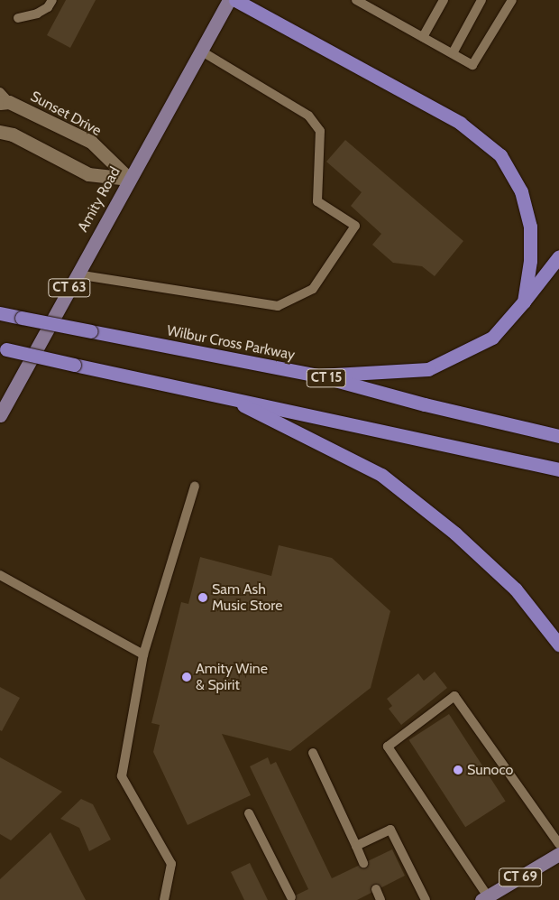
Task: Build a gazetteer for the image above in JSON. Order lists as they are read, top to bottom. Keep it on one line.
{"streets":{"highway":["Wilbur Cross Parkway","CT 15"],"main road":["Amity Road","CT 63","CT 69"],"street":["Sunset Drive"]},"crossings":[["Sunset Drive","Amity Road"]],"places":["Sam Ash Music Store","Amity Wine & Spirit","Sunoco"]}
